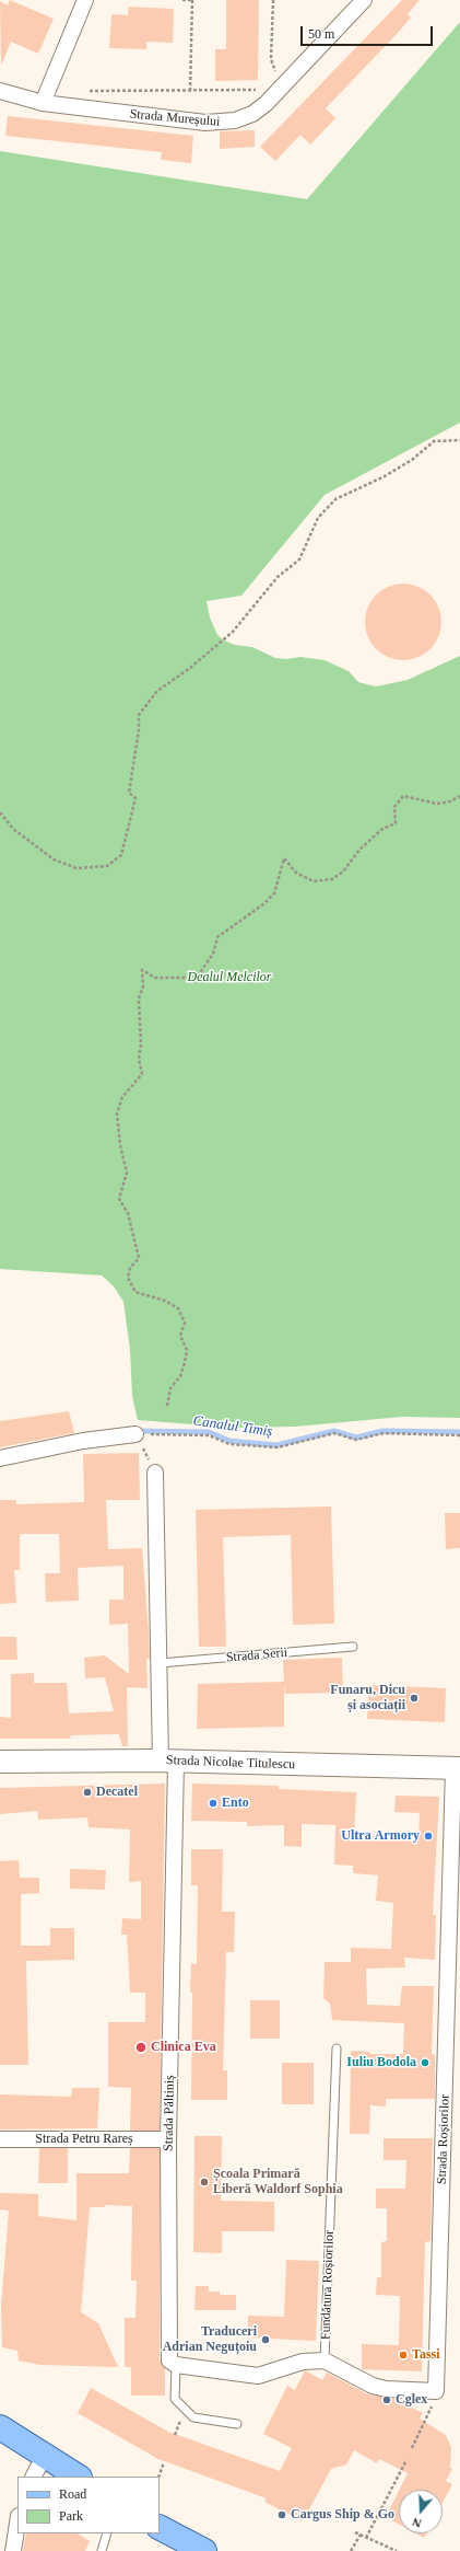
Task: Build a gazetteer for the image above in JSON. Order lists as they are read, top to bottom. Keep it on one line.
{"streets":{"street":["Strada Mureșului","Strada Nicolae Titulescu","Strada Păltiniș","Strada Petru Rareș","Strada Roșiorilor"],"lane":["Strada Serii","Fundătura Roșiorilor"]},"crossings":[["Strada Nicolae Titulescu","Strada Păltiniș"],["Strada Nicolae Titulescu","Strada Roșiorilor"],["Strada Păltiniș","Strada Petru Rareș"]],"water":["Canalul Timiș"],"parks":["Dealul Melcilor"],"places":["Funaru, Dicu și asociații","Decatel","Ento","Ultra Armory","Clinica Eva","Iuliu Bodola","Școala Primară Liberă Waldorf Sophia","Traduceri Adrian Neguțoiu","Tassi","Cglex","Cargus Ship & Go"],"legend":["Road","Park"],"scale_bar":"50 m","north":"bottom"}
